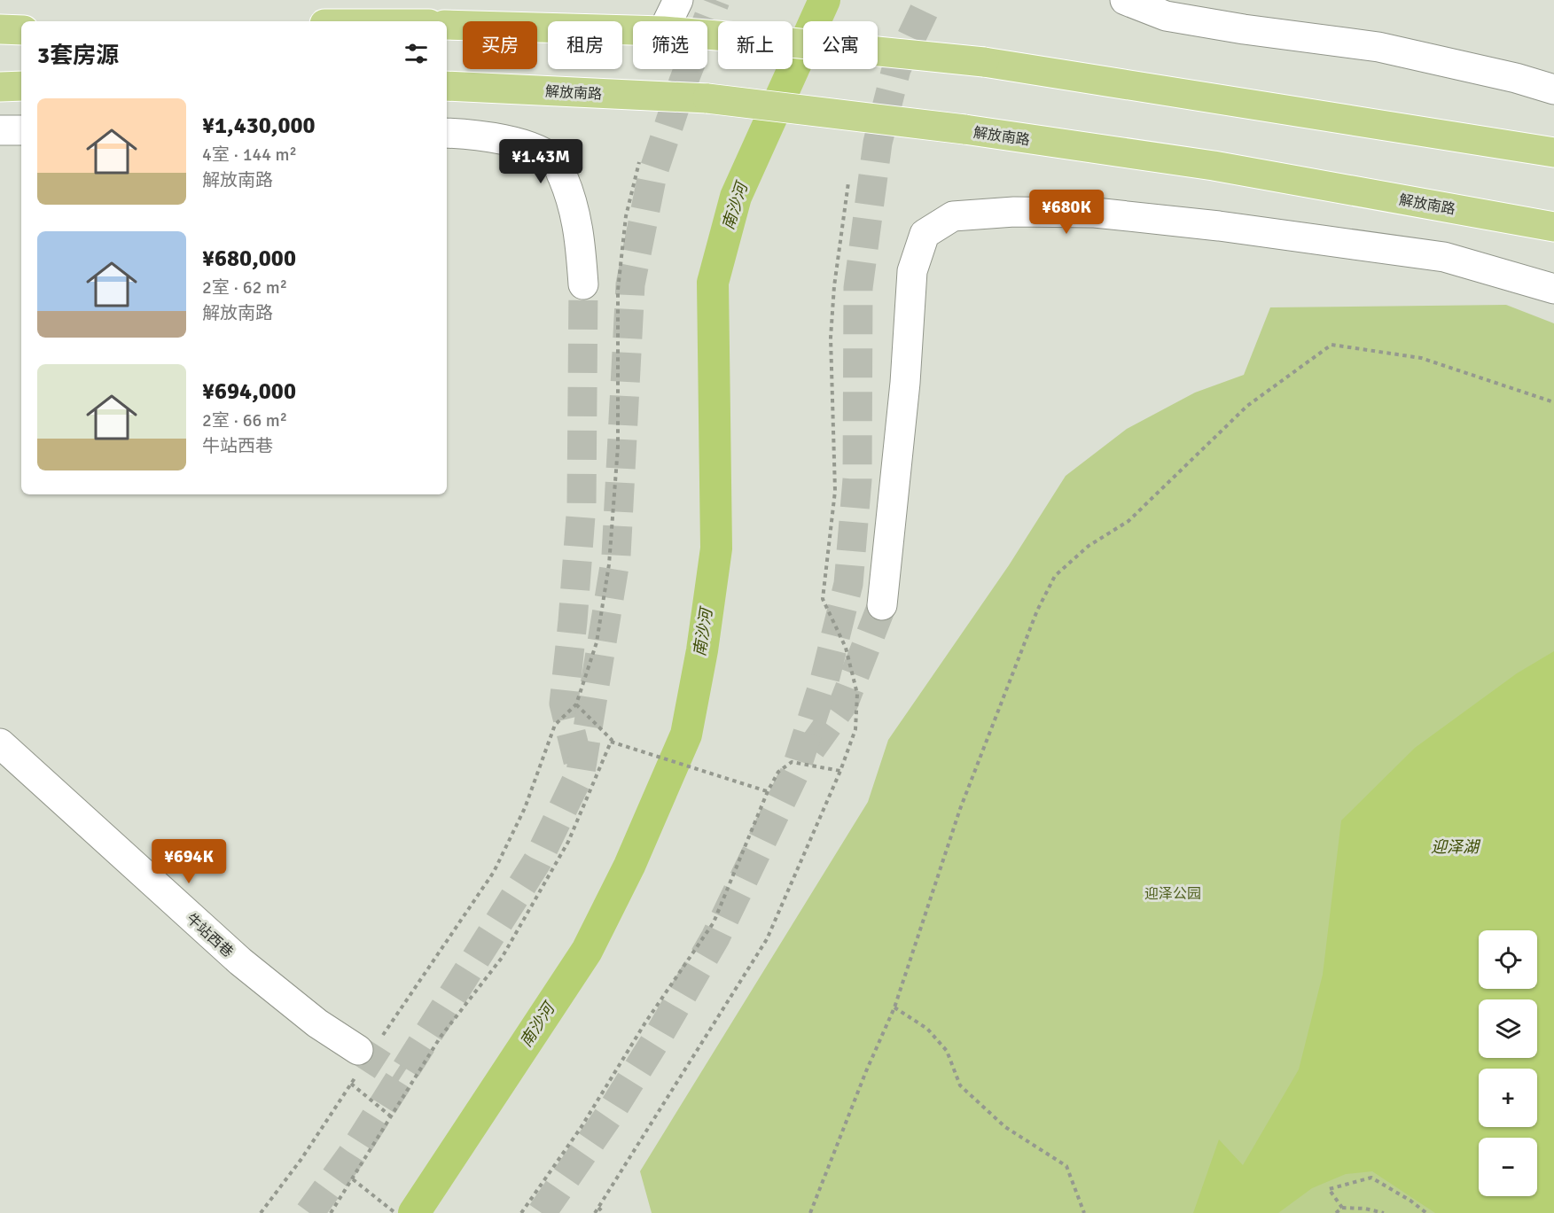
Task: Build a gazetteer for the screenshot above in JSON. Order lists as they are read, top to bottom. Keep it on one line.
{"streets":{"main road":["解放南路"],"street":["牛站西巷"]},"water":["南沙河","迎泽湖"],"parks":["迎泽公园"],"page":{"chip":["买房","租房","筛选","新上","公寓"],"heading":"3套房源","list":[{"name":"¥1,430,000","note":"4室 · 144 m² · 解放南路"},{"name":"¥680,000","note":"2室 · 62 m² · 解放南路"},{"name":"¥694,000","note":"2室 · 66 m² · 牛站西巷"}],"price":["¥1.43M","¥680K","¥694K"],"map_buttons":["+","−"]}}
